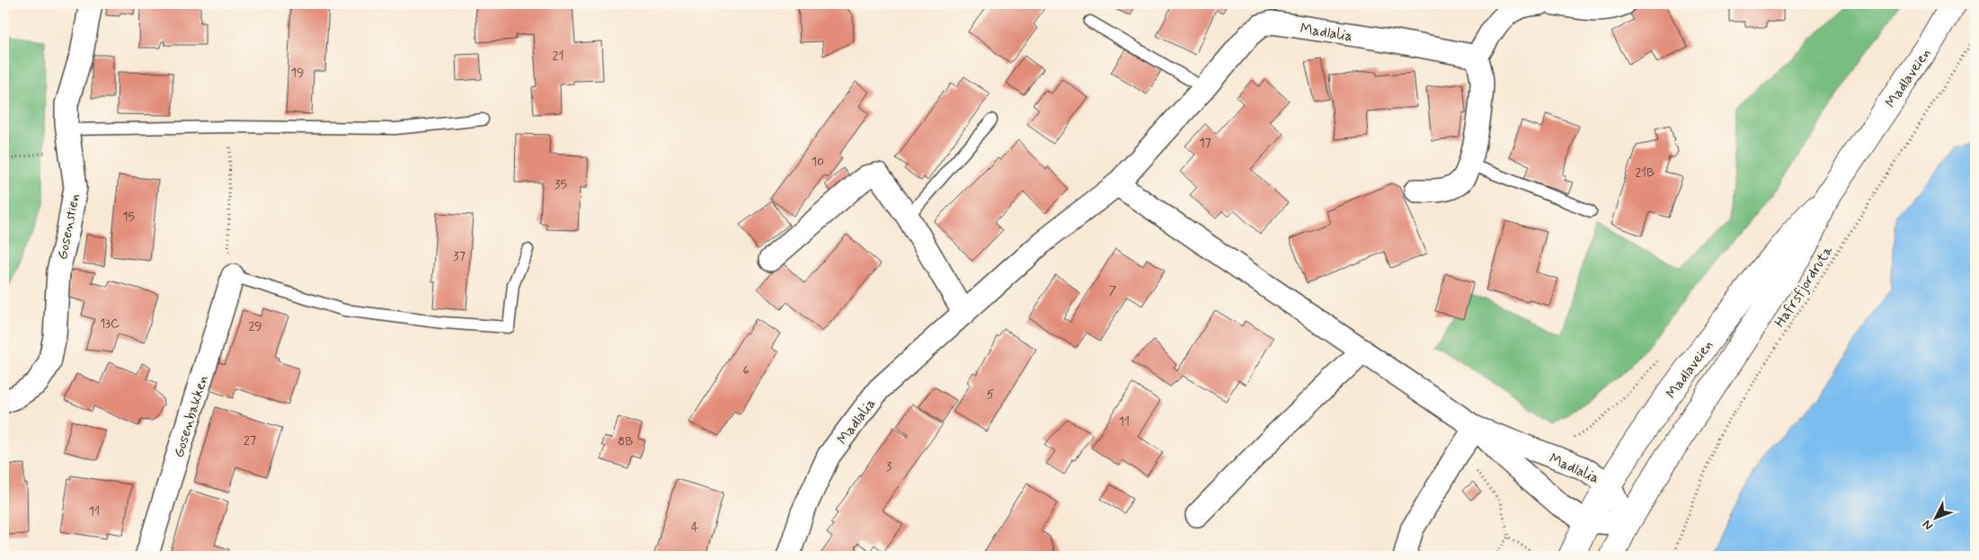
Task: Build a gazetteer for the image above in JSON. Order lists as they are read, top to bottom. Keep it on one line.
{"streets":{"main road":["Madlaveien"],"street":["Madlalia","Gosenstien","Gosenbakken"],"path":["Hafrsfjordruta"]},"crossings":[["Madlalia","Madlaveien"]],"house_numbers":["21","19","17","10","21B","35","15","37","7","13C","29","6","5","11","27","8B","3","11","4"],"north":"bottom left"}
